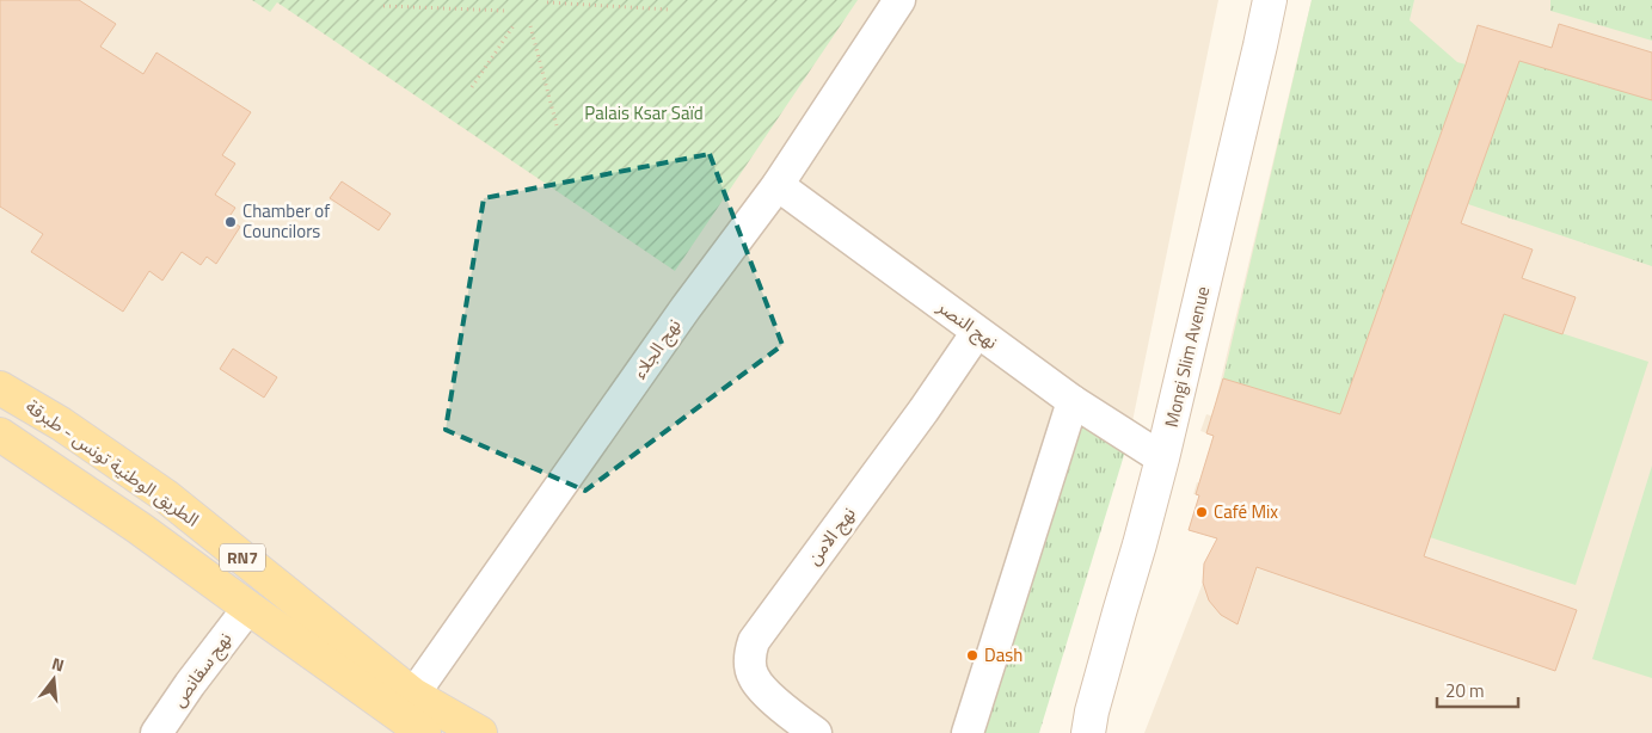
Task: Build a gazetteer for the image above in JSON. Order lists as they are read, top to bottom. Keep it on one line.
{"streets":{"main road":["Mongi Slim Avenue","الطريق الوطنية تونس - طبرقة","RN7"],"street":["نهج النصر","نهج الجلاء","نهج الامن","نهج سقانص"]},"crossings":[["نهج النصر","نهج الجلاء"],["نهج النصر","Mongi Slim Avenue"],["نهج النصر","نهج الامن"],["نهج الجلاء","الطريق الوطنية تونس - طبرقة"],["RN7","نهج سقانص"]],"parks":["Palais Ksar Saïd"],"places":["Chamber of Councilors","Café Mix","Dash"],"scale_bar":"20 m","north":"top"}
